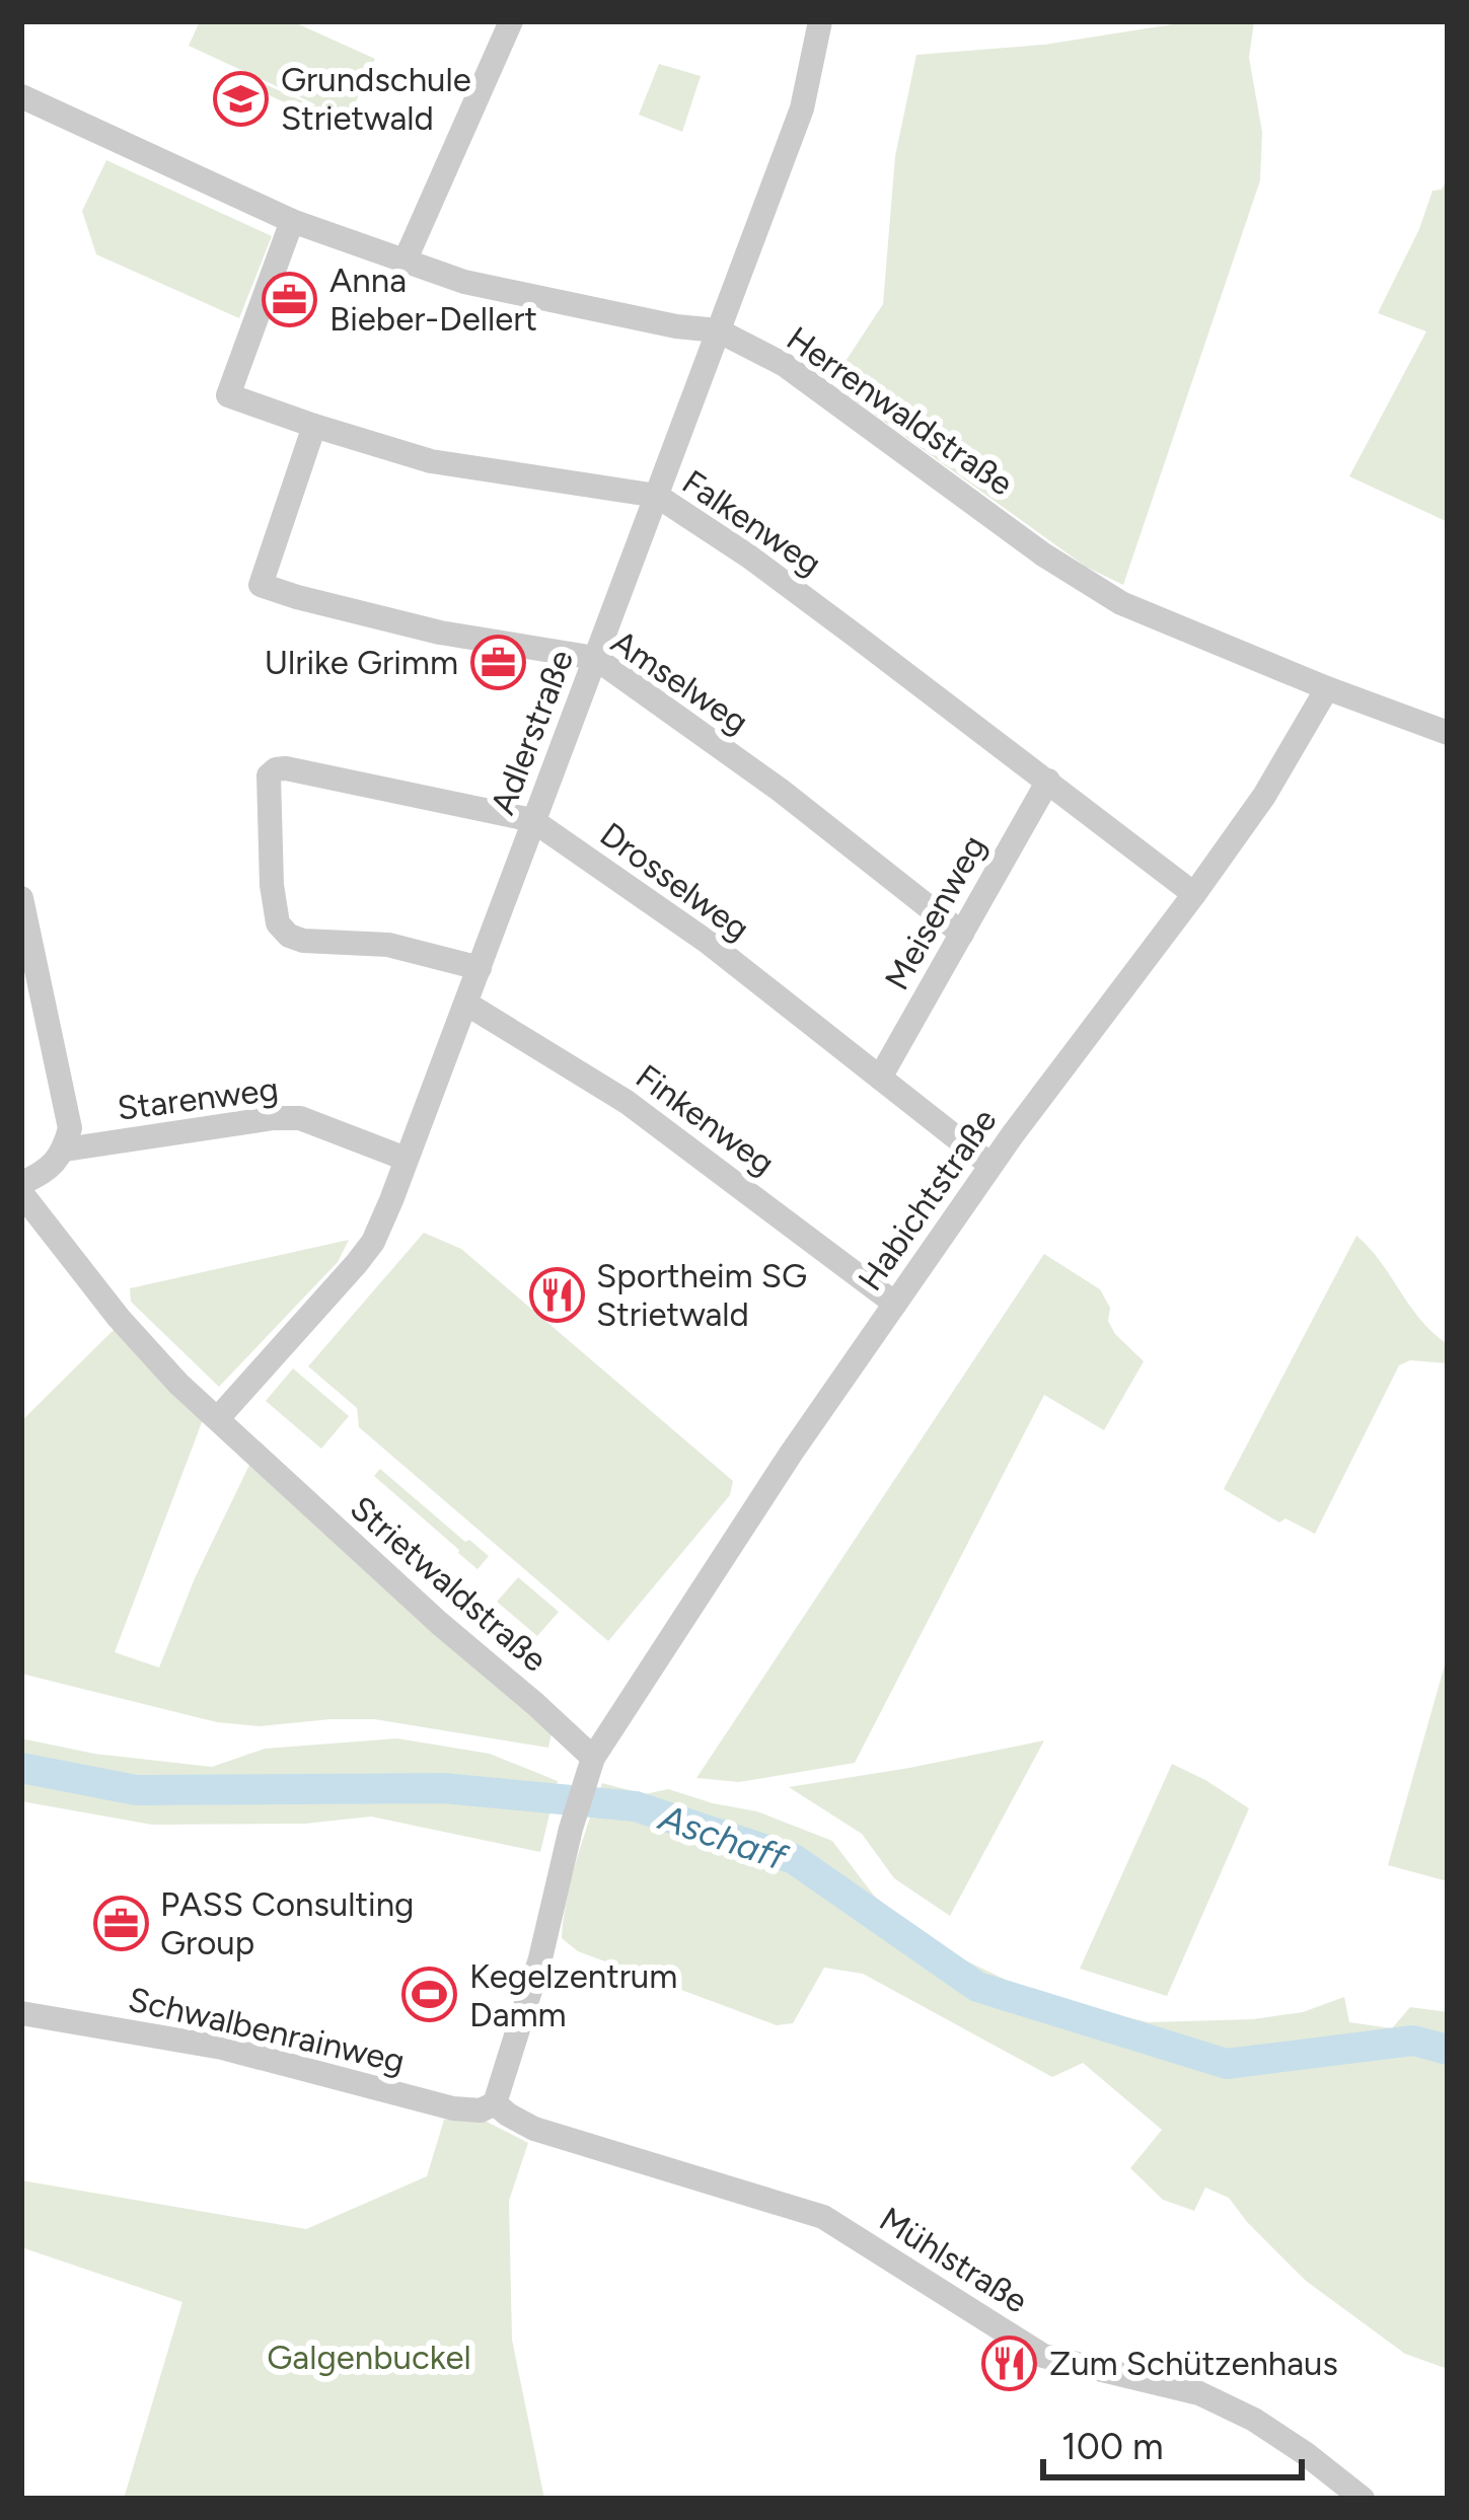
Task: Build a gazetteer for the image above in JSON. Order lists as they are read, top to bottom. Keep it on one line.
{"streets":{"street":["Herrenwaldstraße","Falkenweg","Amselweg","Adlerstraße","Drosselweg","Meisenweg","Starenweg","Finkenweg","Habichtstraße","Strietwaldstraße","Schwalbenrainweg","Mühlstraße"]},"crossings":[["Herrenwaldstraße","Falkenweg"],["Herrenwaldstraße","Adlerstraße"],["Herrenwaldstraße","Habichtstraße"],["Falkenweg","Amselweg"],["Falkenweg","Adlerstraße"],["Falkenweg","Meisenweg"],["Falkenweg","Habichtstraße"],["Amselweg","Adlerstraße"],["Amselweg","Meisenweg"],["Adlerstraße","Drosselweg"],["Adlerstraße","Starenweg"],["Adlerstraße","Finkenweg"],["Adlerstraße","Strietwaldstraße"],["Drosselweg","Meisenweg"],["Drosselweg","Habichtstraße"],["Finkenweg","Habichtstraße"],["Habichtstraße","Strietwaldstraße"],["Schwalbenrainweg","Mühlstraße"]],"water":["Aschaff"],"parks":["Galgenbuckel"],"places":{"school or university":["Grundschule Strietwald"],"office":["Anna Bieber-Dellert","Ulrike Grimm","PASS Consulting Group"],"restaurant":["Sportheim SG Strietwald","Zum Schützenhaus"],"sports":["Kegelzentrum Damm"]},"scale_bar":"100 m"}
